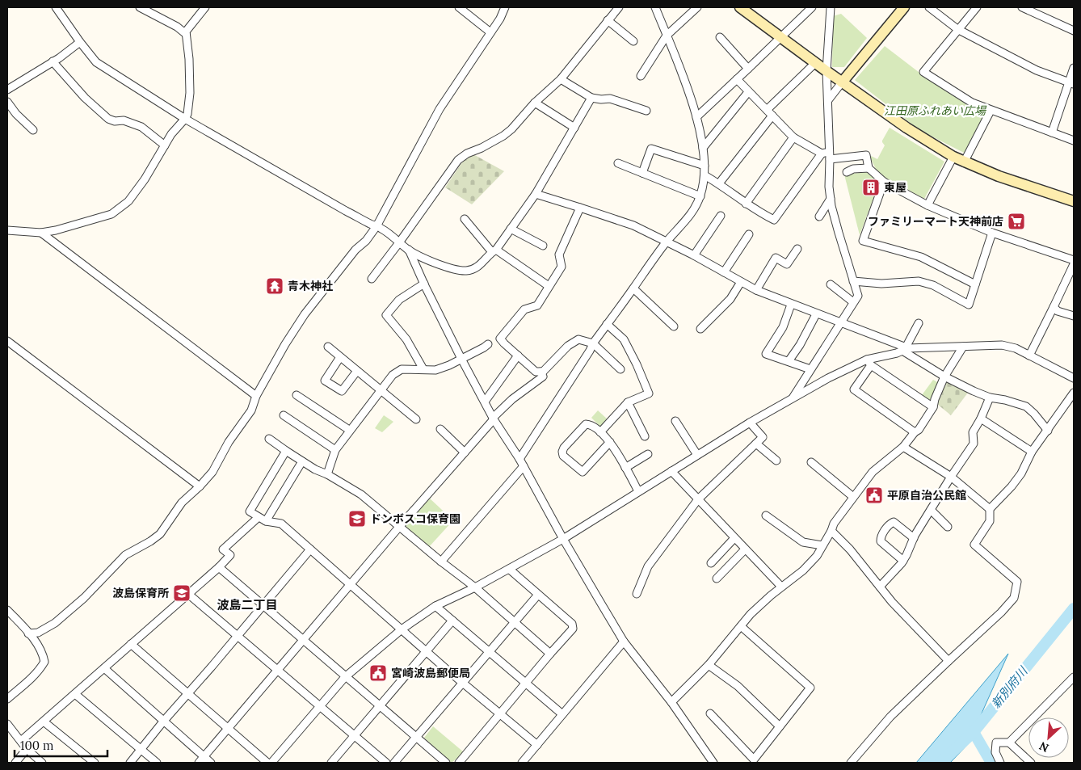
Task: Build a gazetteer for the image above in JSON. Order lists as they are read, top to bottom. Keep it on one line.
{"districts":["波島二丁目"],"water":["新別府川"],"parks":["江田原ふれあい広場"],"places":{"building":["東屋"],"supermarket":["ファミリーマート天神前店"],"temple":["青木神社"],"public building":["平原自治公民館","宮崎波島郵便局"],"school or university":["ドンボスコ保育園","波島保育所"]},"scale_bar":"100 m","north":"bottom left"}
